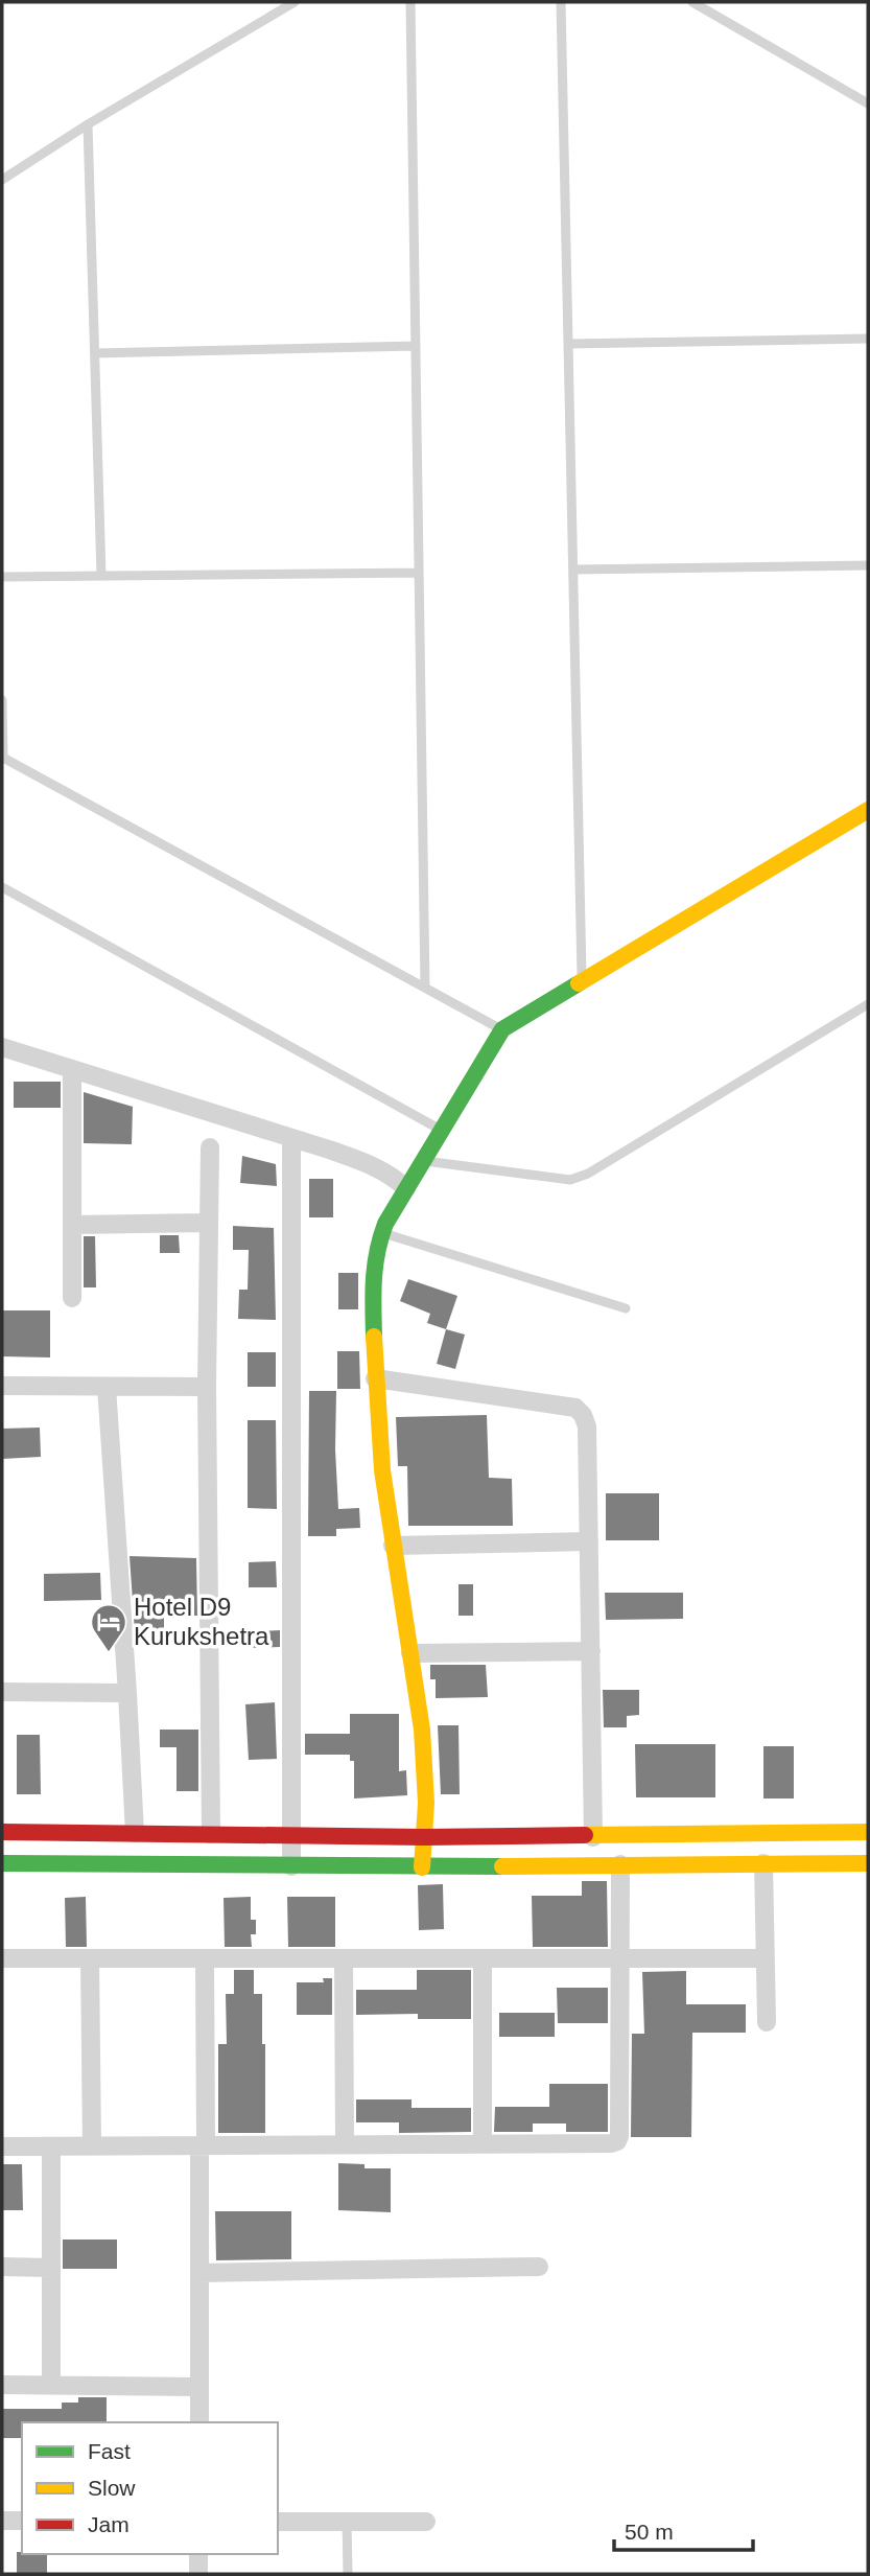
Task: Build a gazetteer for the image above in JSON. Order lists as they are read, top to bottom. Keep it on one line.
{"places":{"hotel":["Hotel D9 Kurukshetra"]},"legend":["Fast","Slow","Jam"],"scale_bar":"50 m"}
